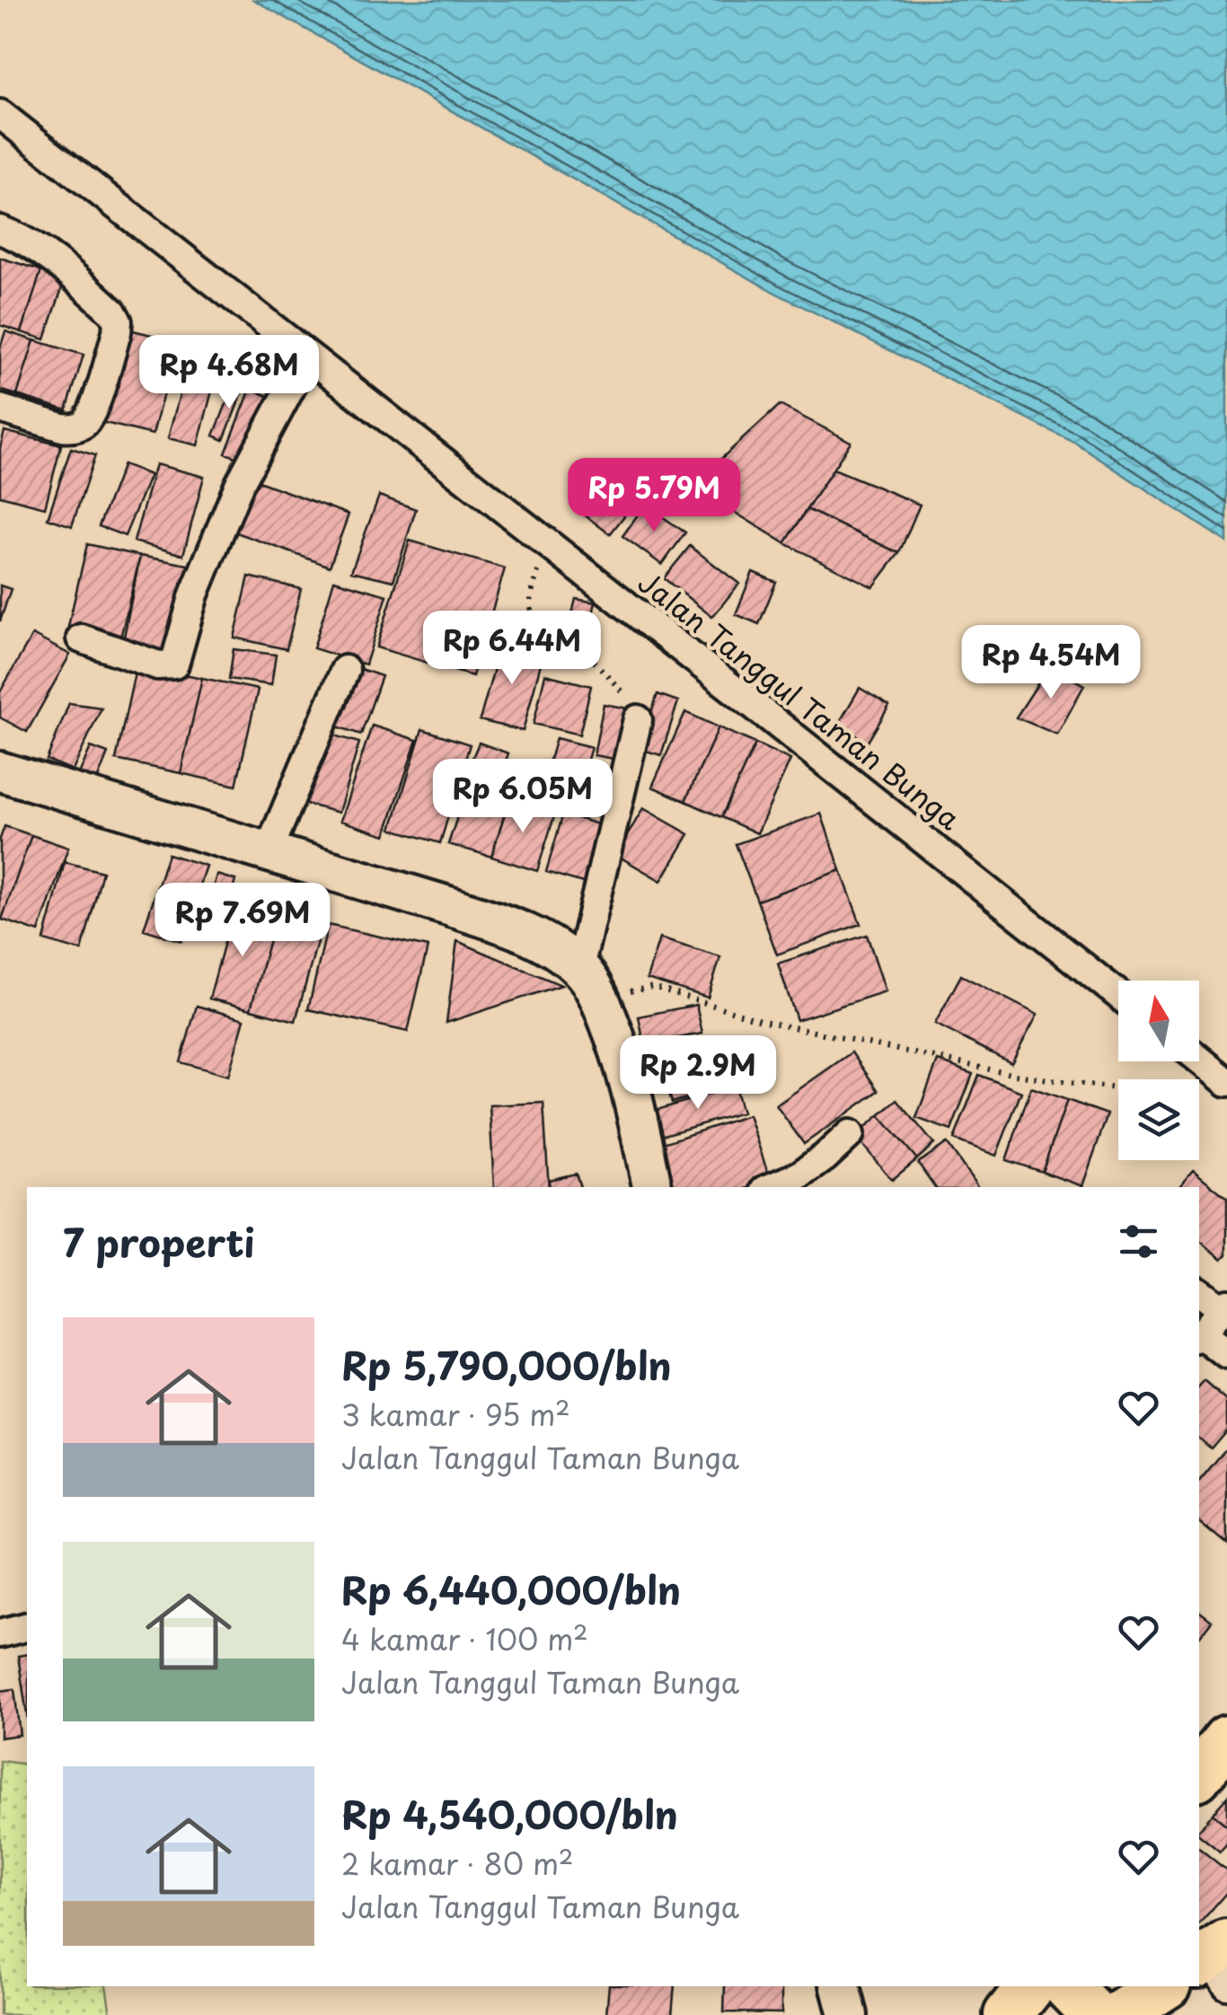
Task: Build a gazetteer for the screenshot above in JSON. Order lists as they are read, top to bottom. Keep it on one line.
{"streets":{"street":["Jalan Tanggul Taman Bunga"]},"north":"top","page":{"price":["Rp 4.68M","Rp 5.79M","Rp 6.44M","Rp 4.54M","Rp 6.05M","Rp 7.69M","Rp 2.9M"],"heading":"7 properti","list":[{"name":"Rp 5,790,000/bln","note":"3 kamar · 95 m² · Jalan Tanggul Taman Bunga"},{"name":"Rp 6,440,000/bln","note":"4 kamar · 100 m² · Jalan Tanggul Taman Bunga"},{"name":"Rp 4,540,000/bln","note":"2 kamar · 80 m² · Jalan Tanggul Taman Bunga"}]}}
